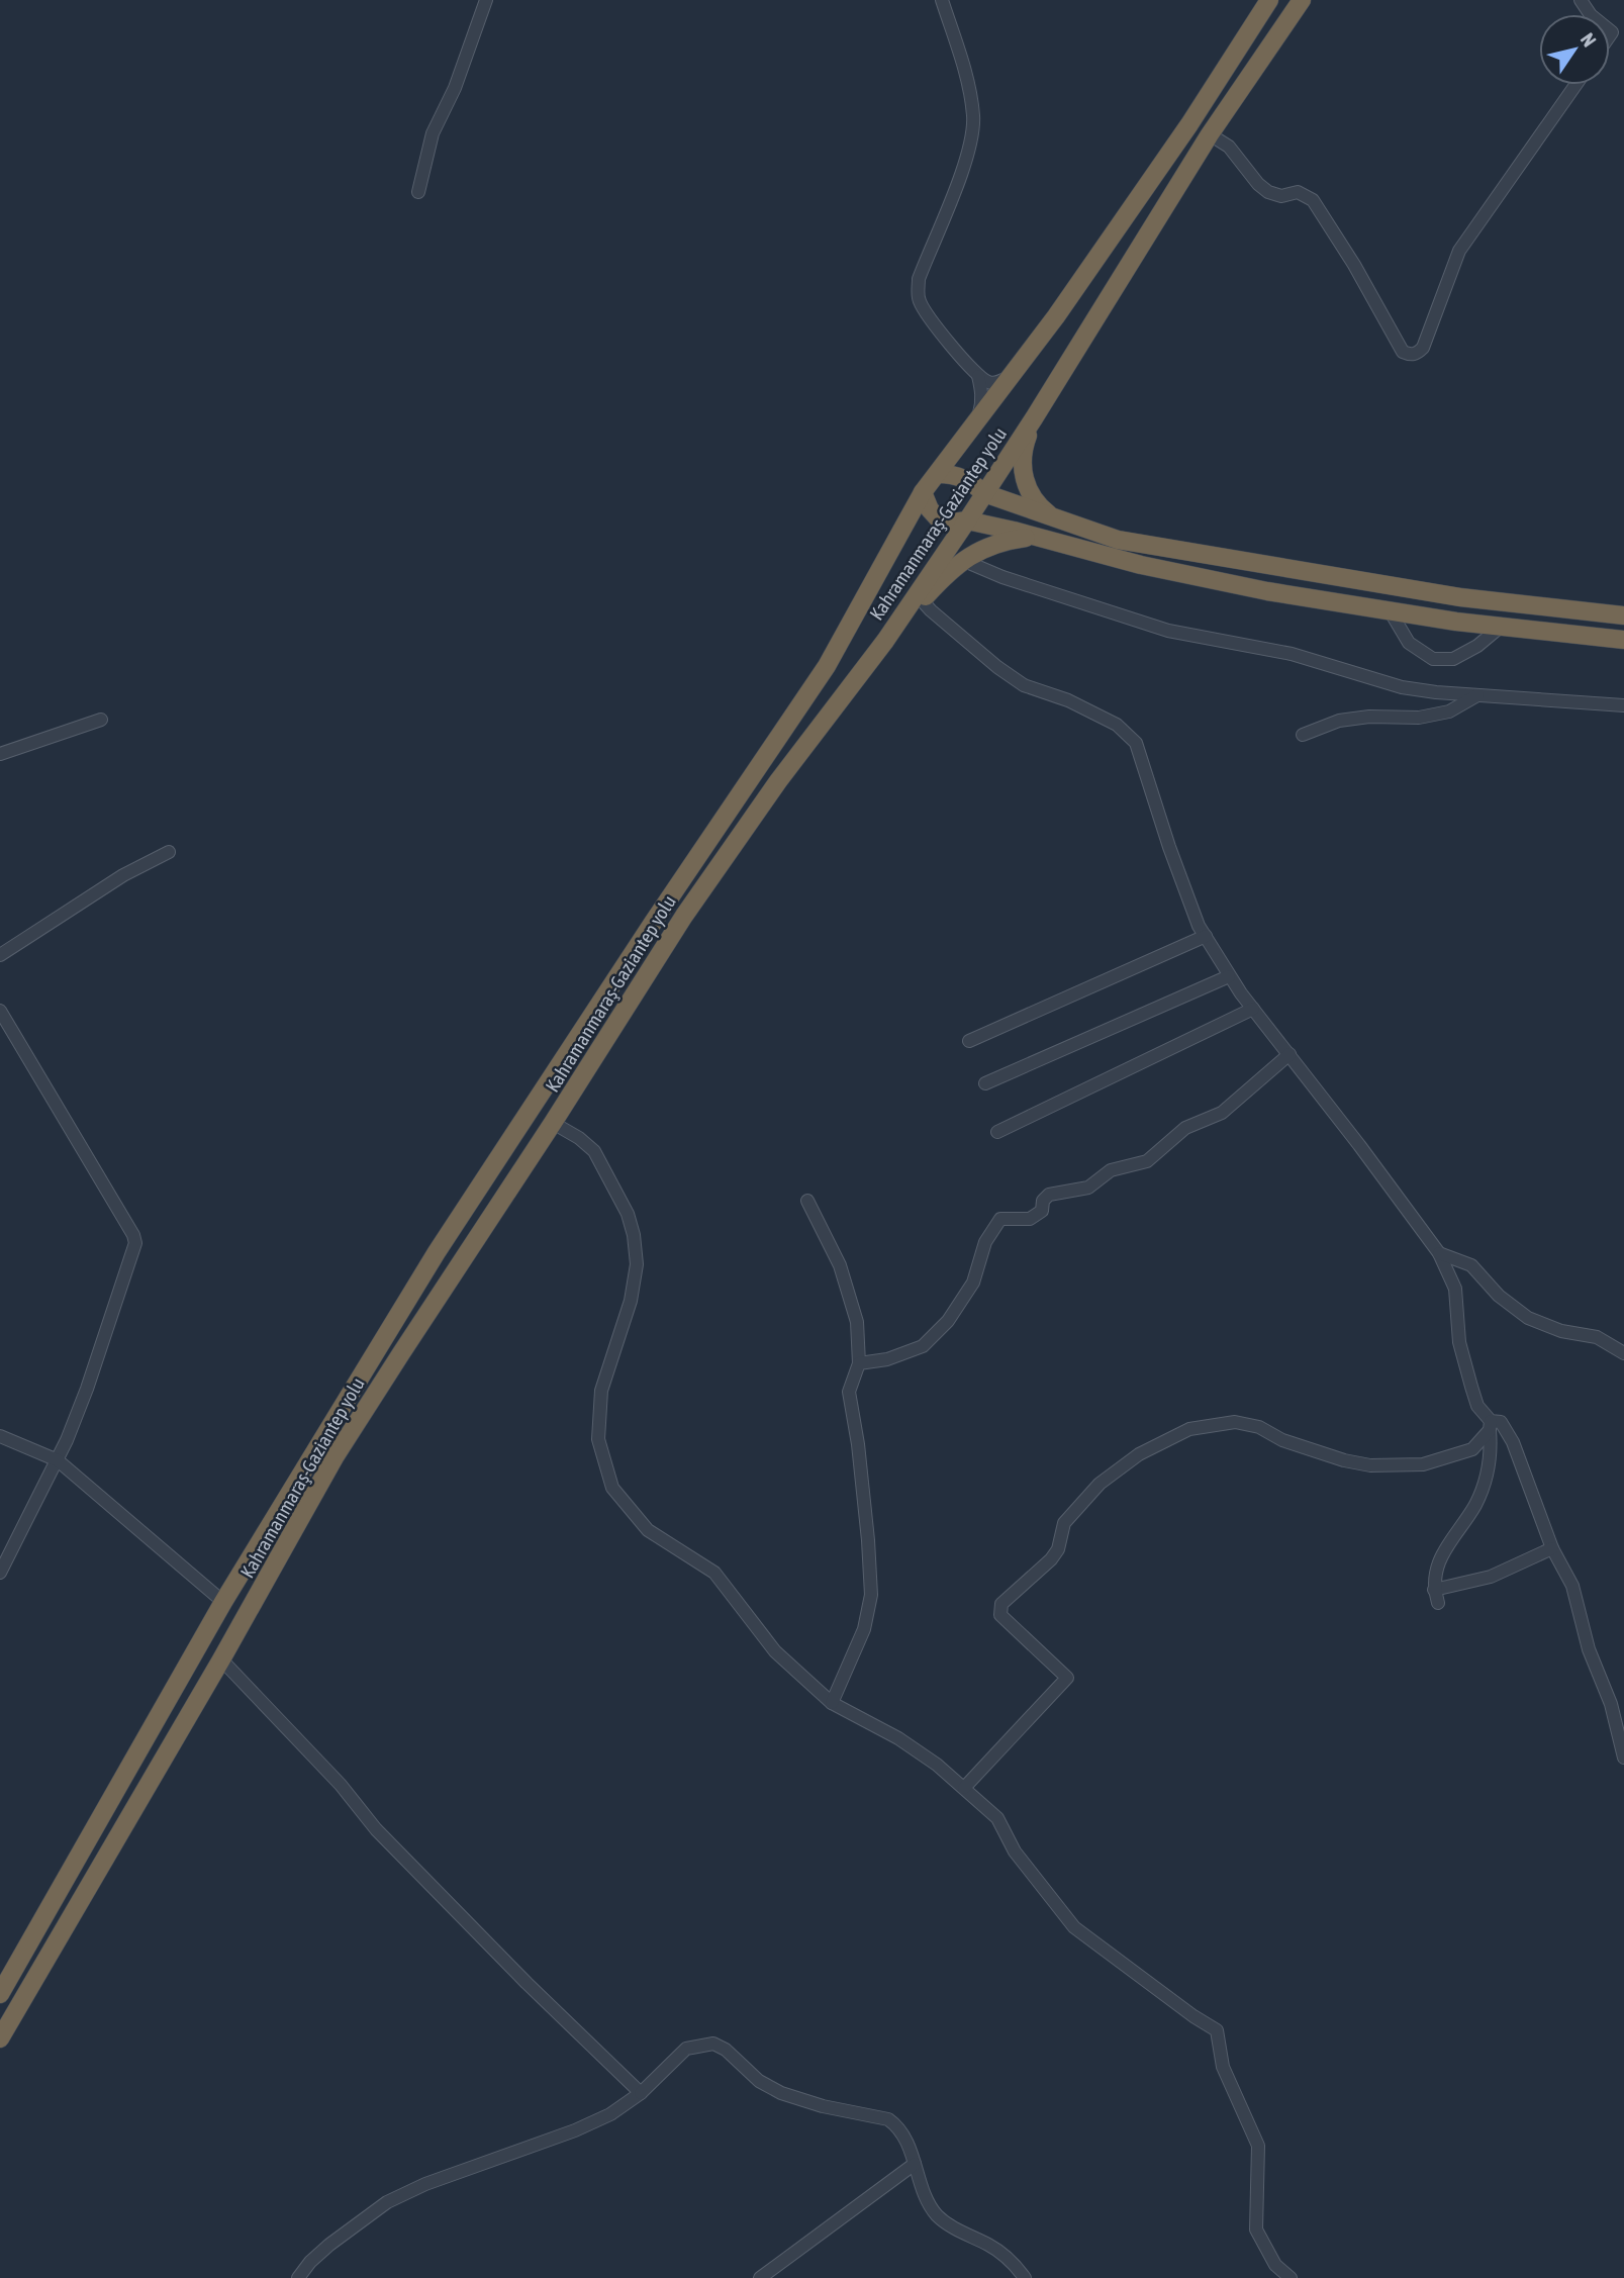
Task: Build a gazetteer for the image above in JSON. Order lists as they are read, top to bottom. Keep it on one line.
{"streets":{"highway":["Kahramanmaraş-Gaziantep yolu"]},"north":"top right"}
